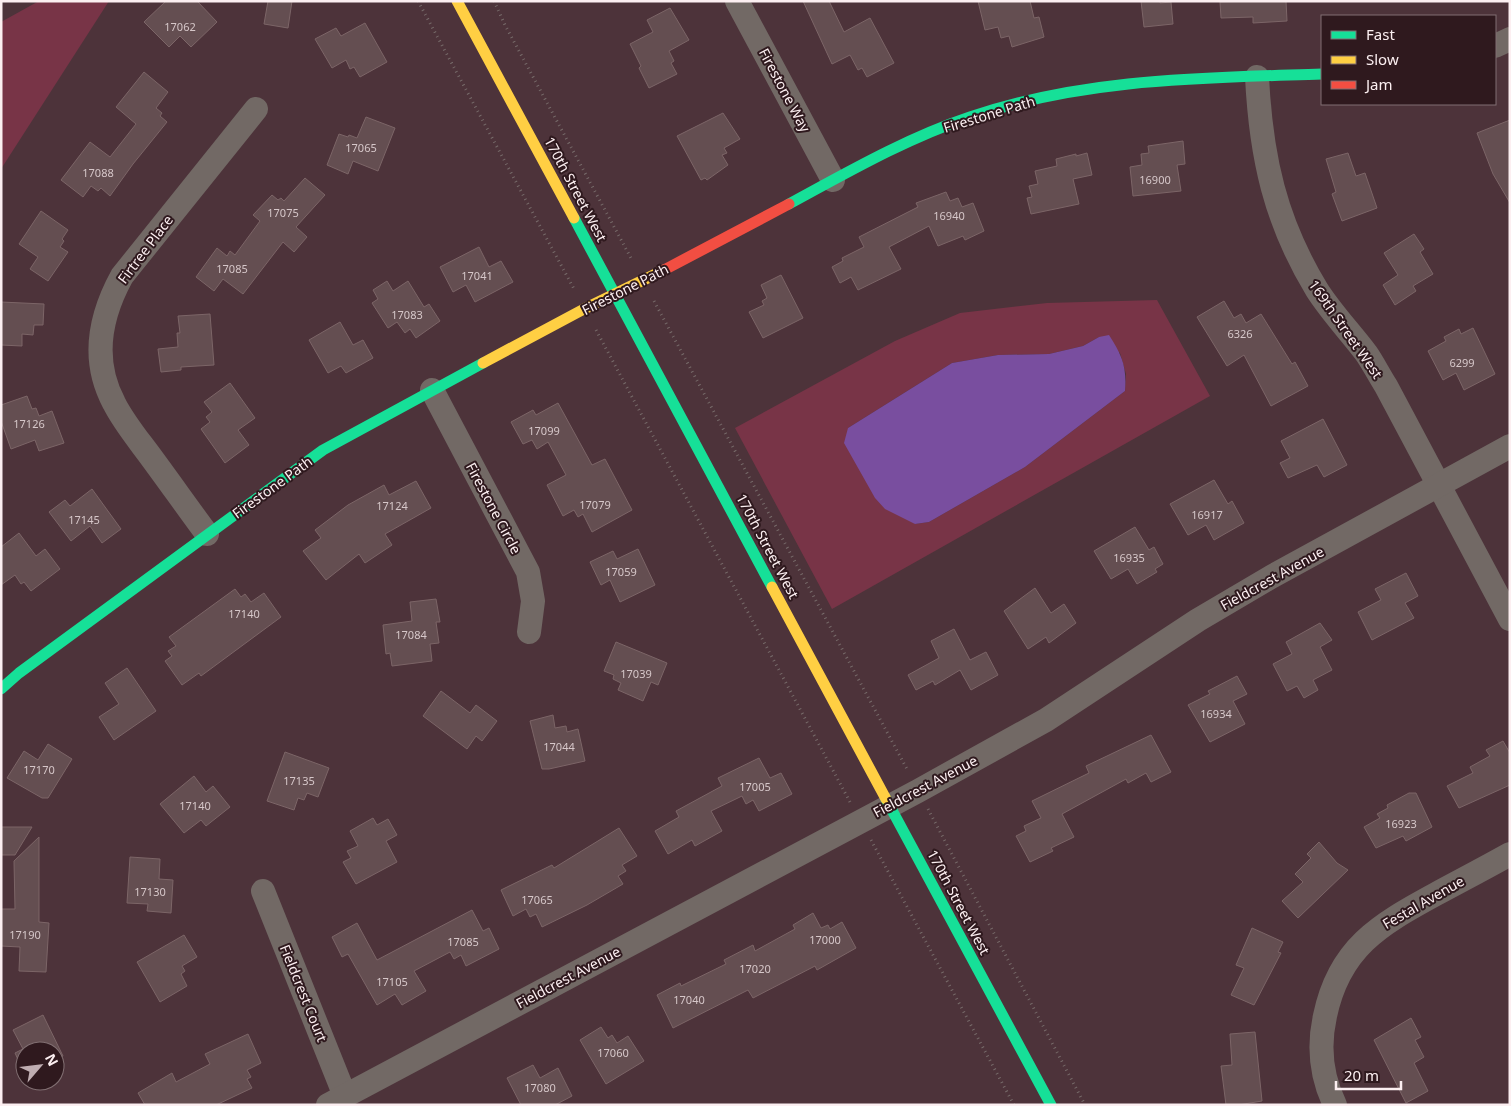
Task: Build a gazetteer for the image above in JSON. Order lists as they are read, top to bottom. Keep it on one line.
{"streets":{"street":["Firestone Way","Firestone Path","170th Street West","Firtree Place","169th Street West","Firestone Circle","Fieldcrest Avenue","Festal Avenue","Fieldcrest Court"]},"crossings":[["Firestone Way","Firestone Path"],["Firestone Path","170th Street West"],["Firestone Path","Firtree Place"],["Firestone Path","169th Street West"],["Firestone Path","Firestone Circle"],["170th Street West","Fieldcrest Avenue"],["169th Street West","Fieldcrest Avenue"],["Fieldcrest Avenue","Fieldcrest Court"]],"house_numbers":["17062","17065","17088","16900","17075","16940","17085","17041","17083","6326","6299","17126","17099","17079","17124","16917","17145","16935","17059","17140","17084","17039","16934","17044","17170","17135","17005","17140","16923","17130","17065","17190","17000","17085","17020","17105","17040","17060","17080"],"legend":["Fast","Slow","Jam"],"scale_bar":"20 m","north":"top right"}
